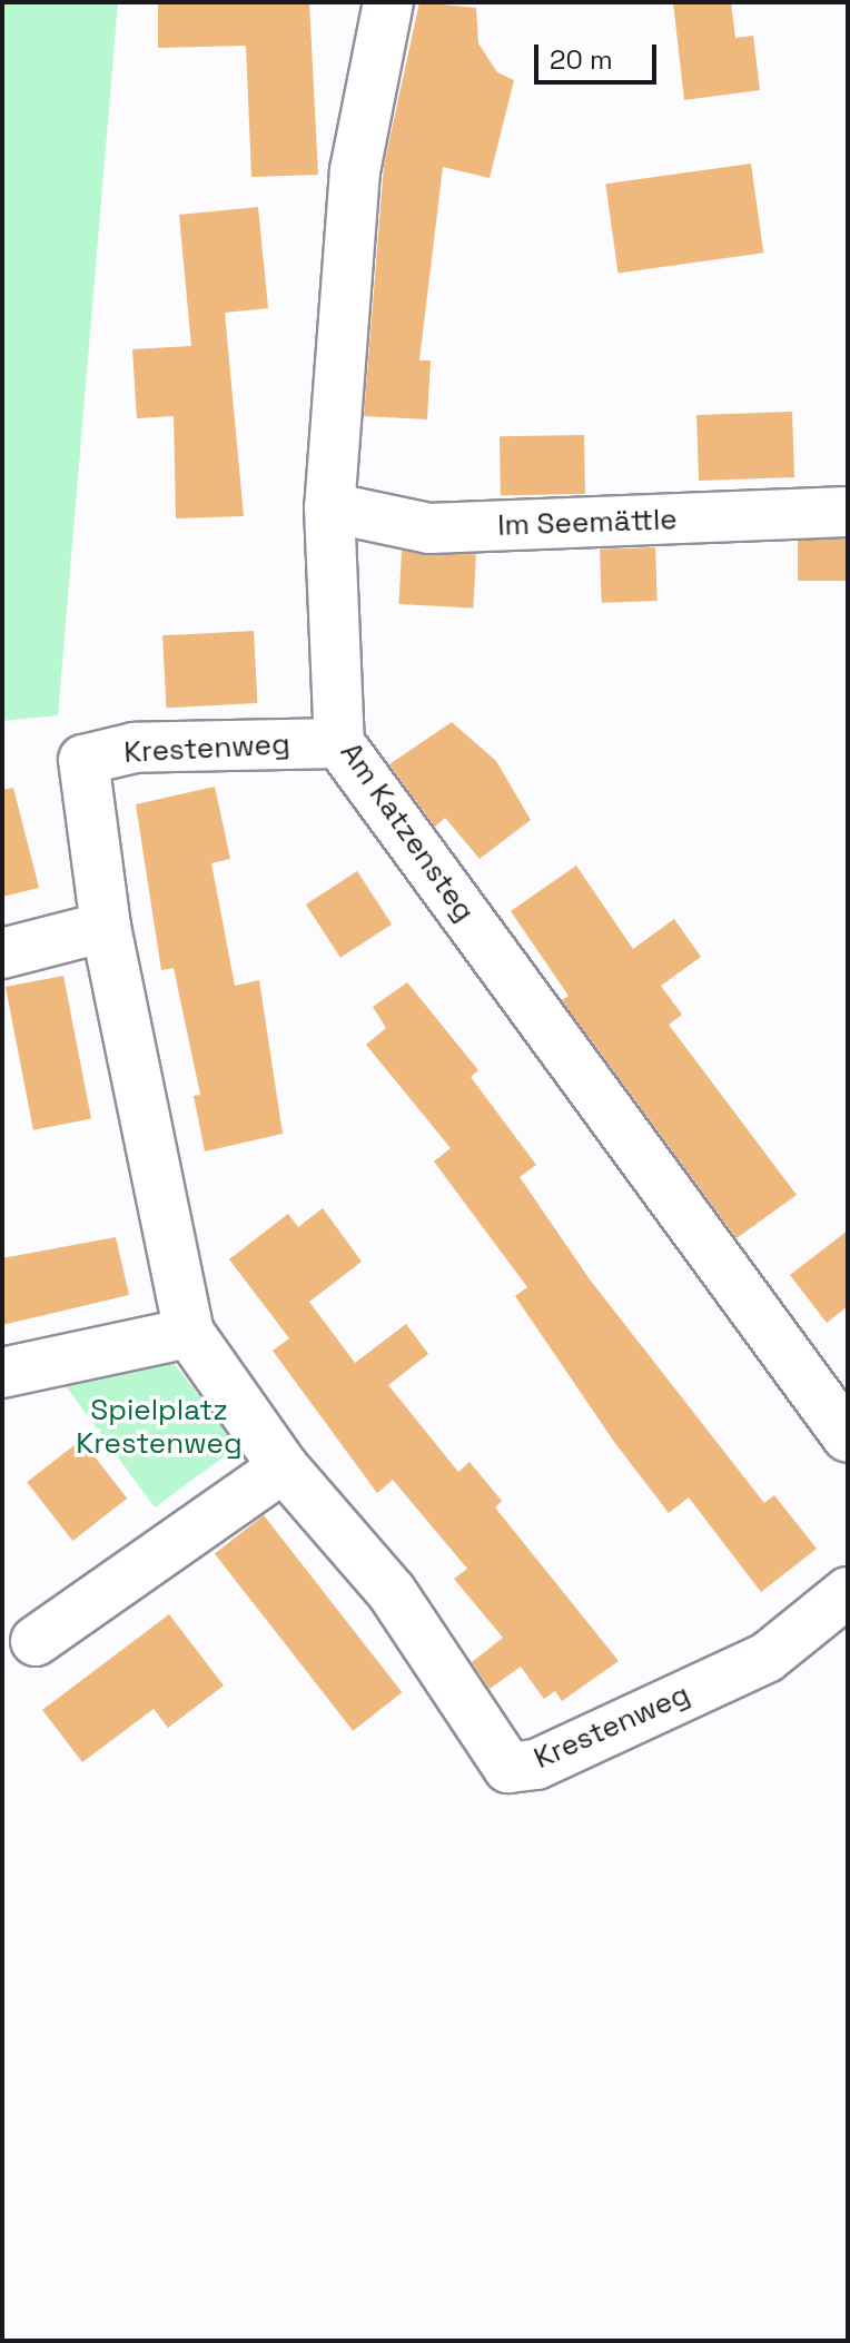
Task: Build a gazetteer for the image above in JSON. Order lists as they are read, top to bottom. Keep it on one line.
{"streets":{"street":["Im Seemättle","Krestenweg","Am Katzensteg"]},"crossings":[["Im Seemättle","Am Katzensteg"],["Krestenweg","Am Katzensteg"]],"parks":["Spielplatz Krestenweg"],"scale_bar":"20 m"}
